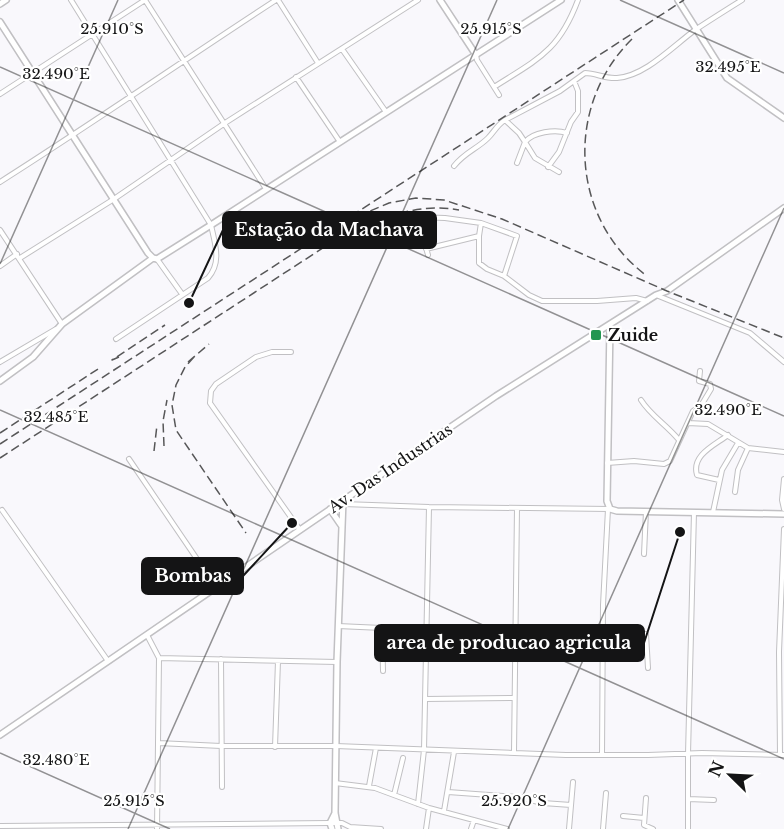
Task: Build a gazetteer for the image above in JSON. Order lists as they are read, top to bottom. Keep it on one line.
{"streets":{"street":["Av. Das Industrias"]},"places":{"other":["Estação da Machava","Bombas","area de producao agricula"],"transit":["Zuide"]},"north":"top left","coordinates":["25.910°S","25.915°S","32.495°E","32.490°E","32.485°E","32.480°E","25.920°S"]}
